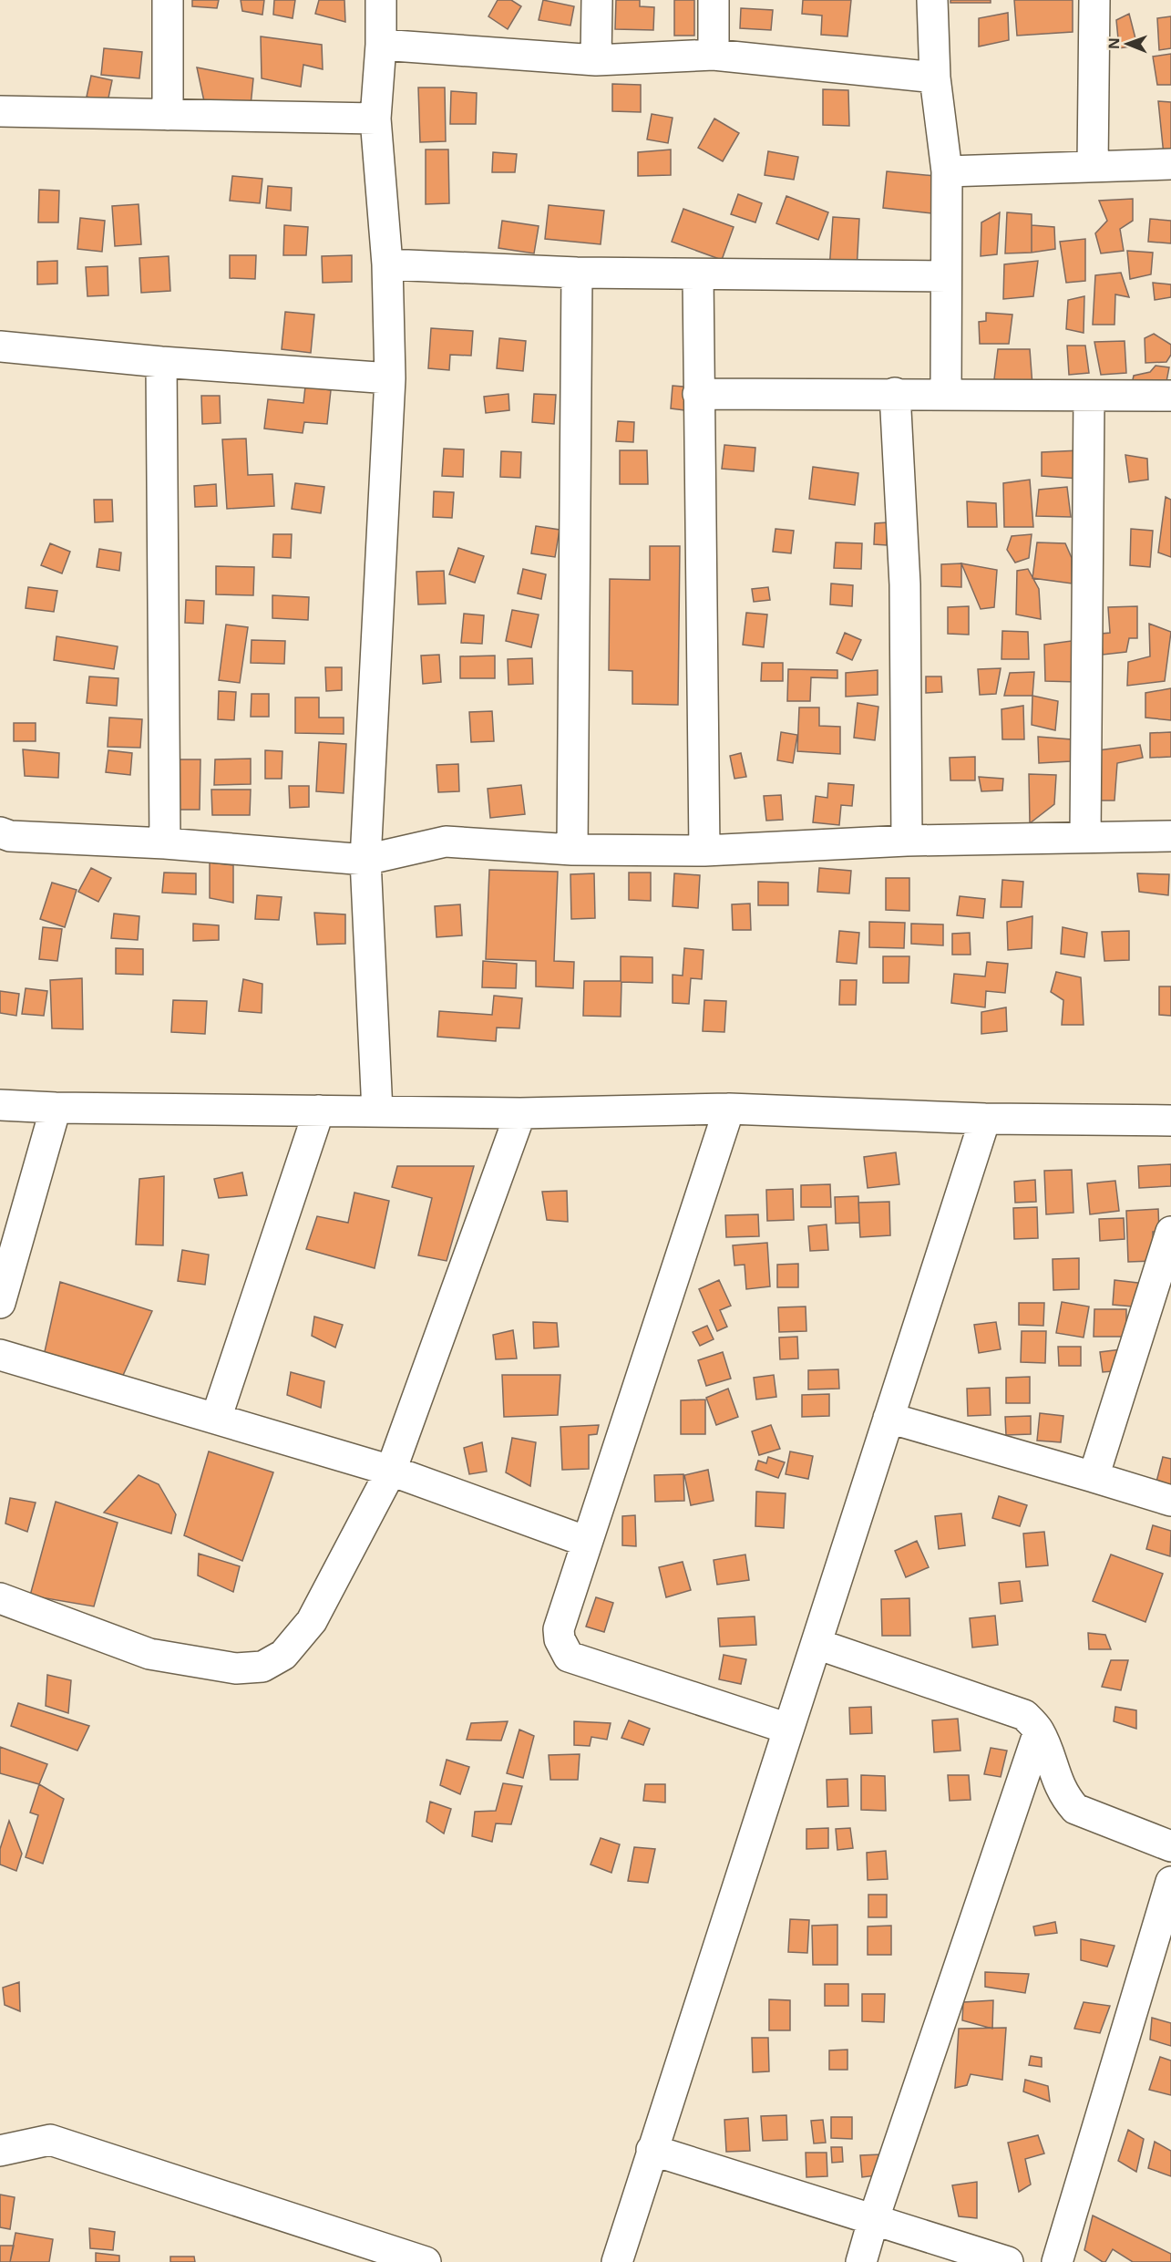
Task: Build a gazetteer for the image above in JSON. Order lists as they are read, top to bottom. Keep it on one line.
{"north":"left"}
